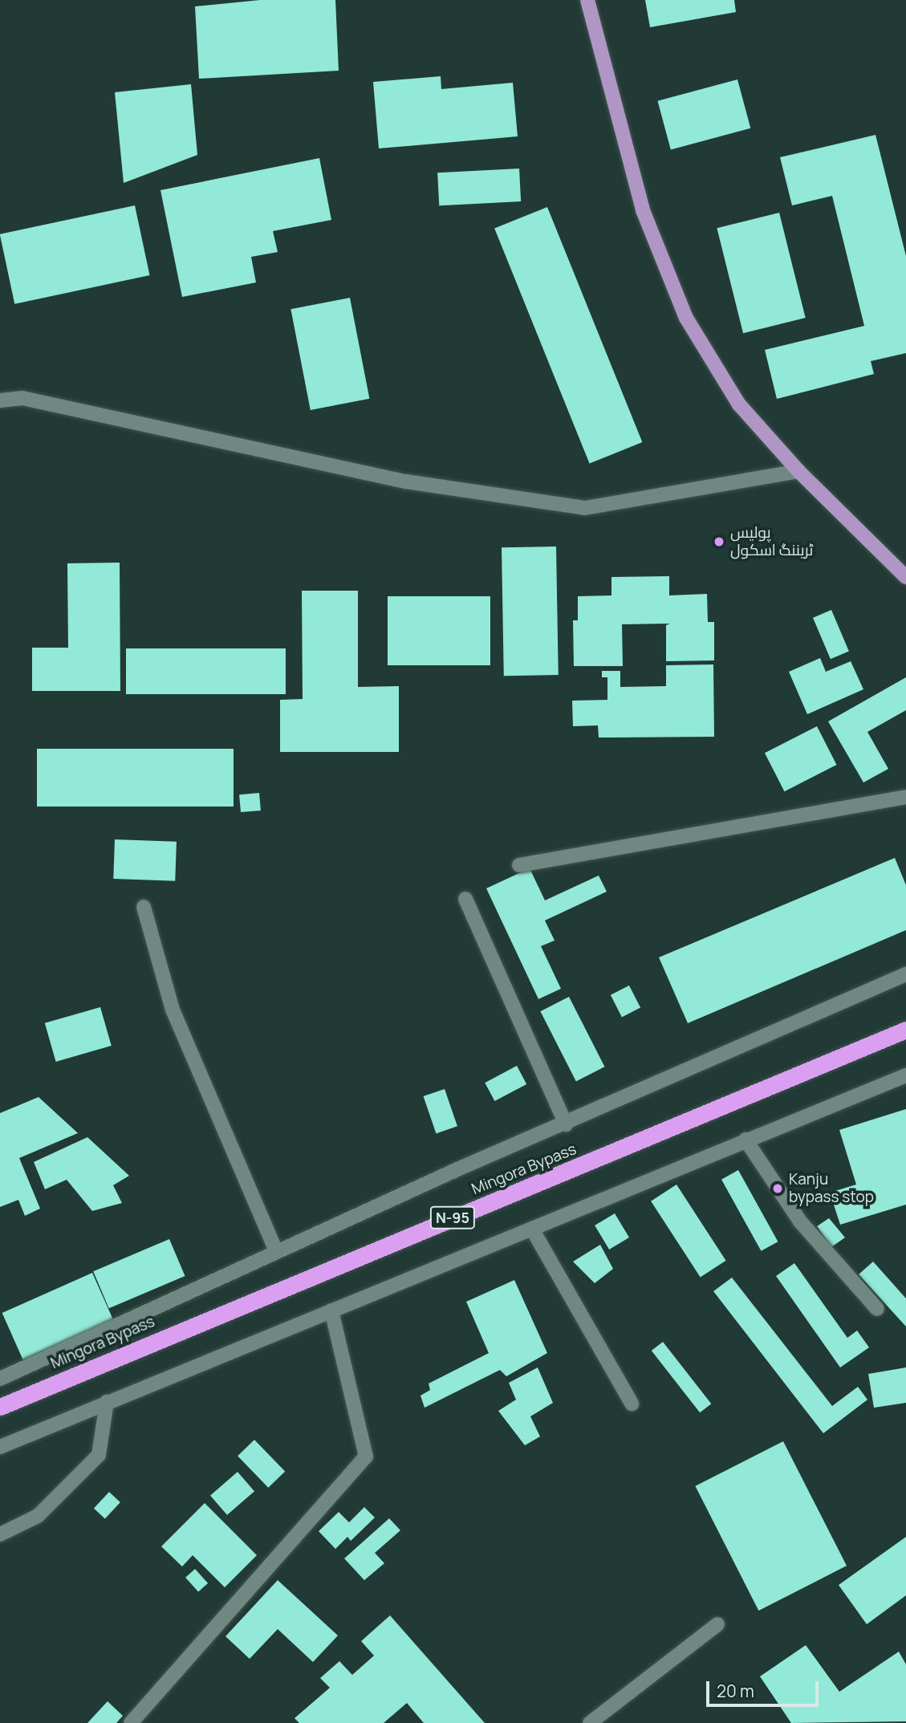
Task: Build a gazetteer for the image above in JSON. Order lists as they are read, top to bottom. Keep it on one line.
{"streets":{"highway":["Mingora Bypass","N-95"]},"places":["پولیس ٹریننگ اسکول","Kanju bypass stop"],"scale_bar":"20 m"}
